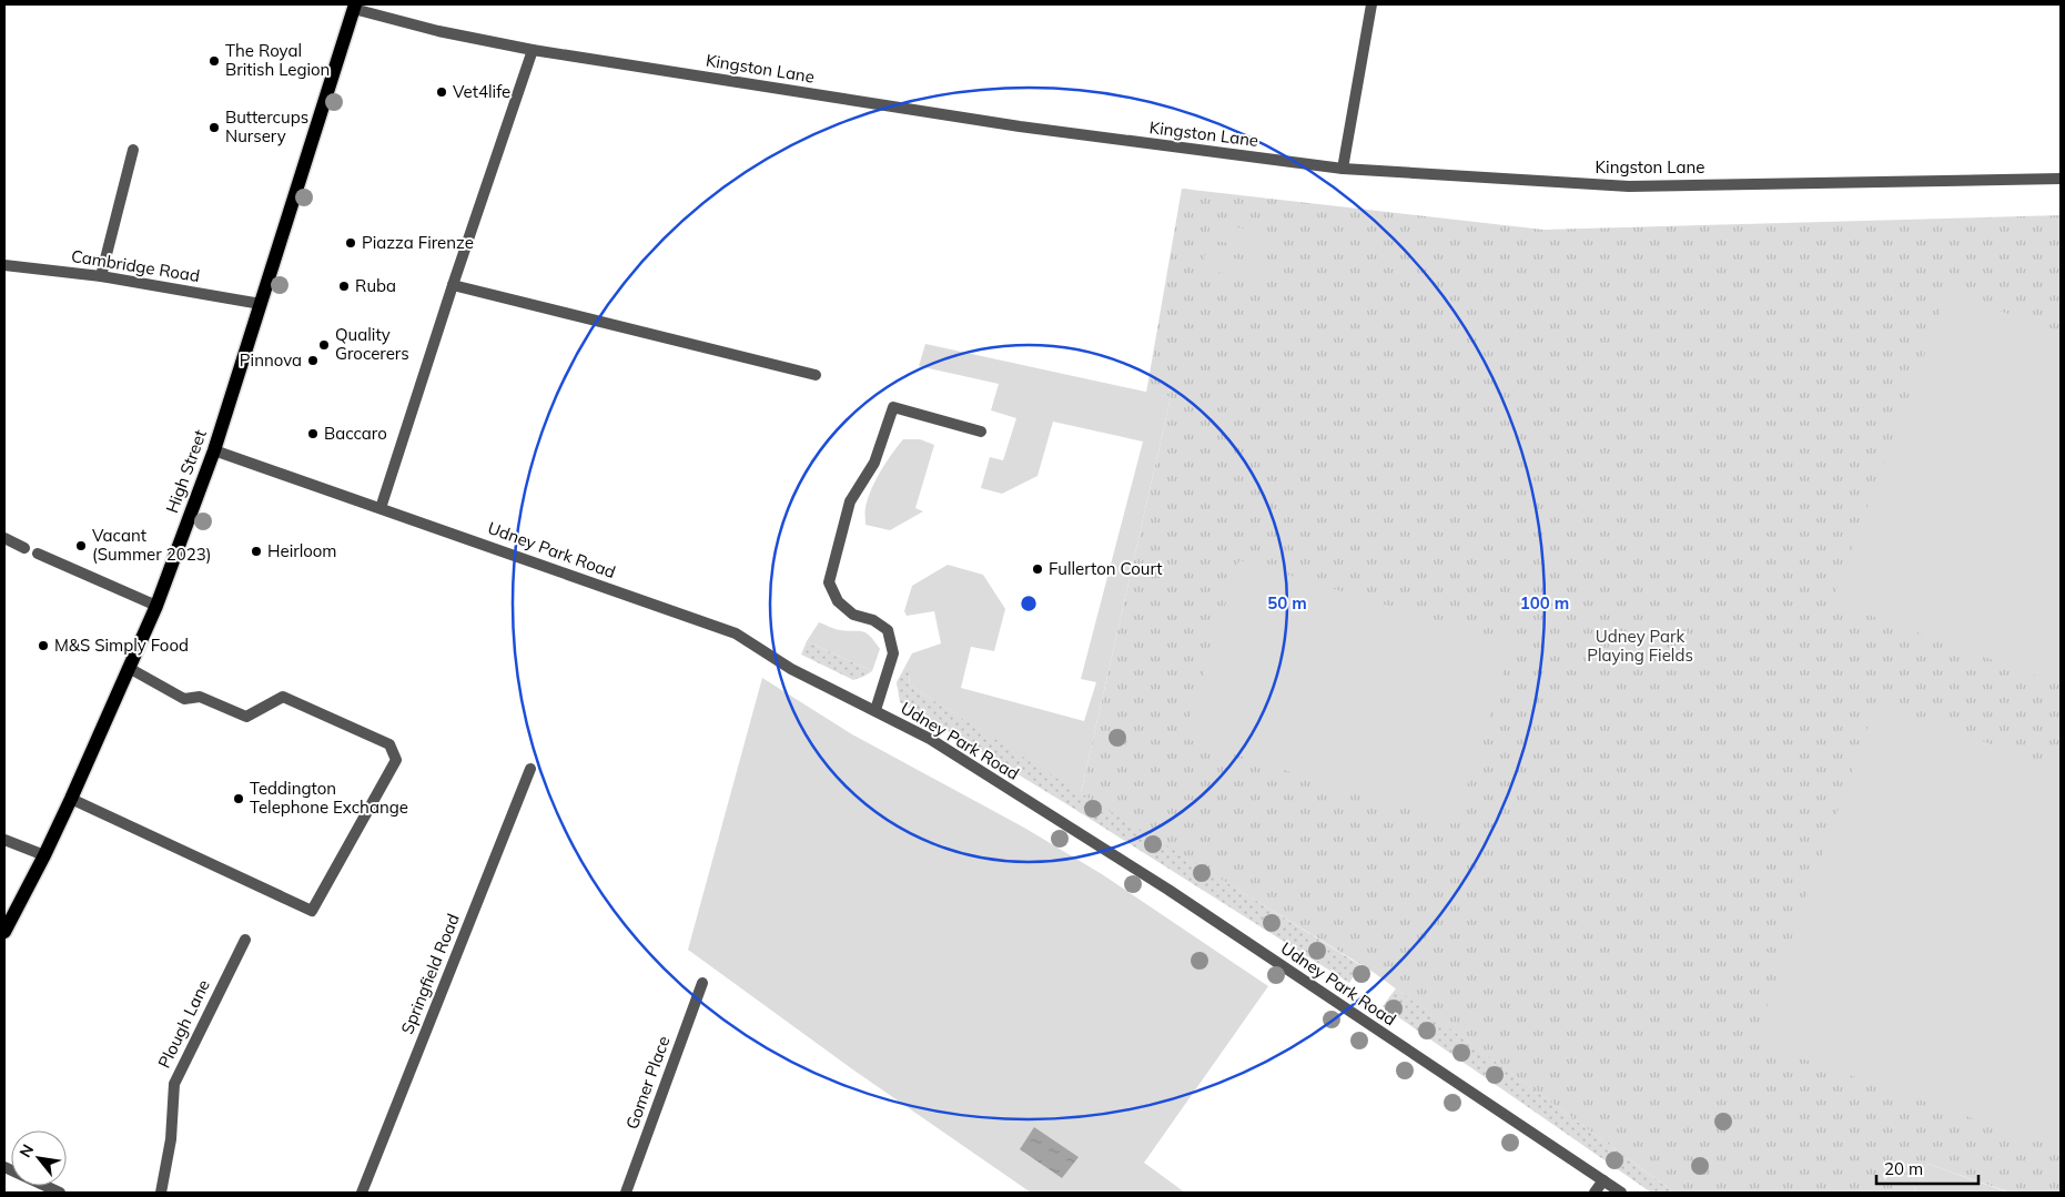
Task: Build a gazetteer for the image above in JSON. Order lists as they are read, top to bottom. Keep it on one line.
{"streets":{"main road":["High Street"],"street":["Kingston Lane","Cambridge Road","Udney Park Road","Springfield Road","Plough Lane","Gomer Place"]},"crossings":[["Kingston Lane","High Street"],["Cambridge Road","High Street"],["High Street","Udney Park Road"]],"parks":["Udney Park Playing Fields"],"places":["The Royal British Legion","Vet4life","Buttercups Nursery","Piazza Firenze","Ruba","Quality Grocerers","Pinnova","Baccaro","Vacant (Summer 2023)","Heirloom","Fullerton Court","M&S Simply Food","Teddington Telephone Exchange"],"scale_bar":"20 m","north":"top left","rings":["50 m","100 m"]}
